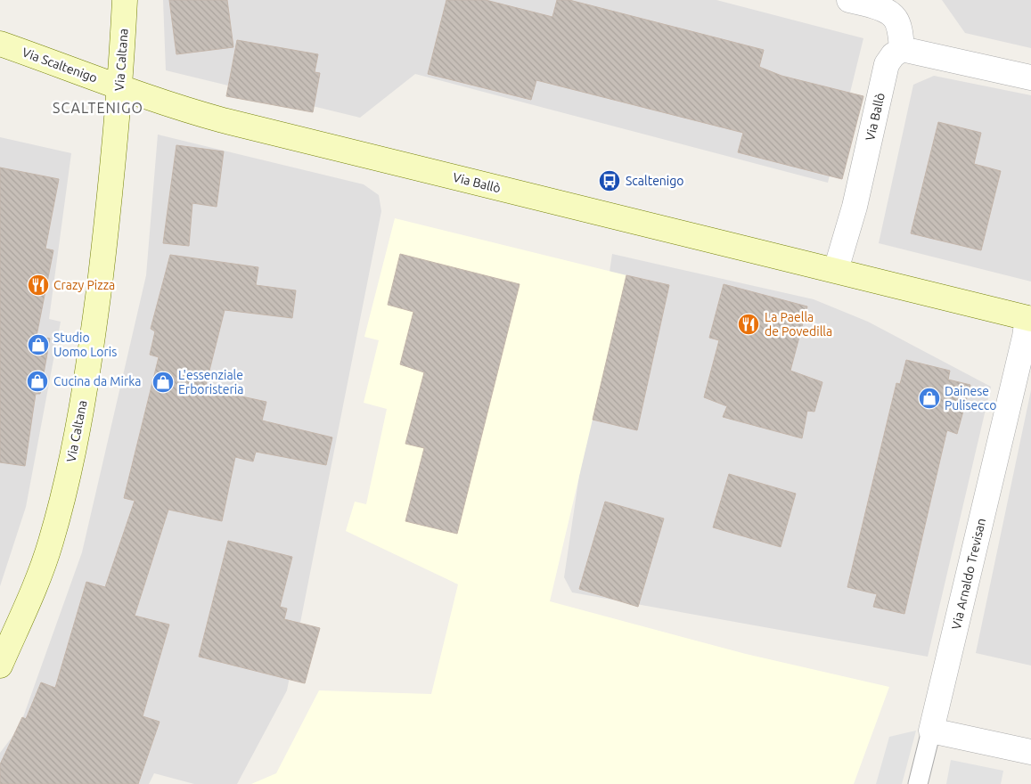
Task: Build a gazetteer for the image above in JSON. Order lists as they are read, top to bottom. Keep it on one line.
{"streets":{"main road":["Via Caltana","Via Scaltenigo","Via Ballò"],"street":["Via Arnaldo Trevisan"]},"crossings":[["Via Caltana","Via Scaltenigo"],["Via Caltana","Via Ballò"],["Via Scaltenigo","Via Ballò"],["Via Ballò","Via Arnaldo Trevisan"]],"districts":["SCALTENIGO"],"places":{"bus stop":["Scaltenigo"],"restaurant":["Crazy Pizza","La Paella de Povedilla"],"shop":["Studio Uomo Loris","Cucina da Mirka","L'essenziale Erboristeria","Dainese Pulisecco"]}}
